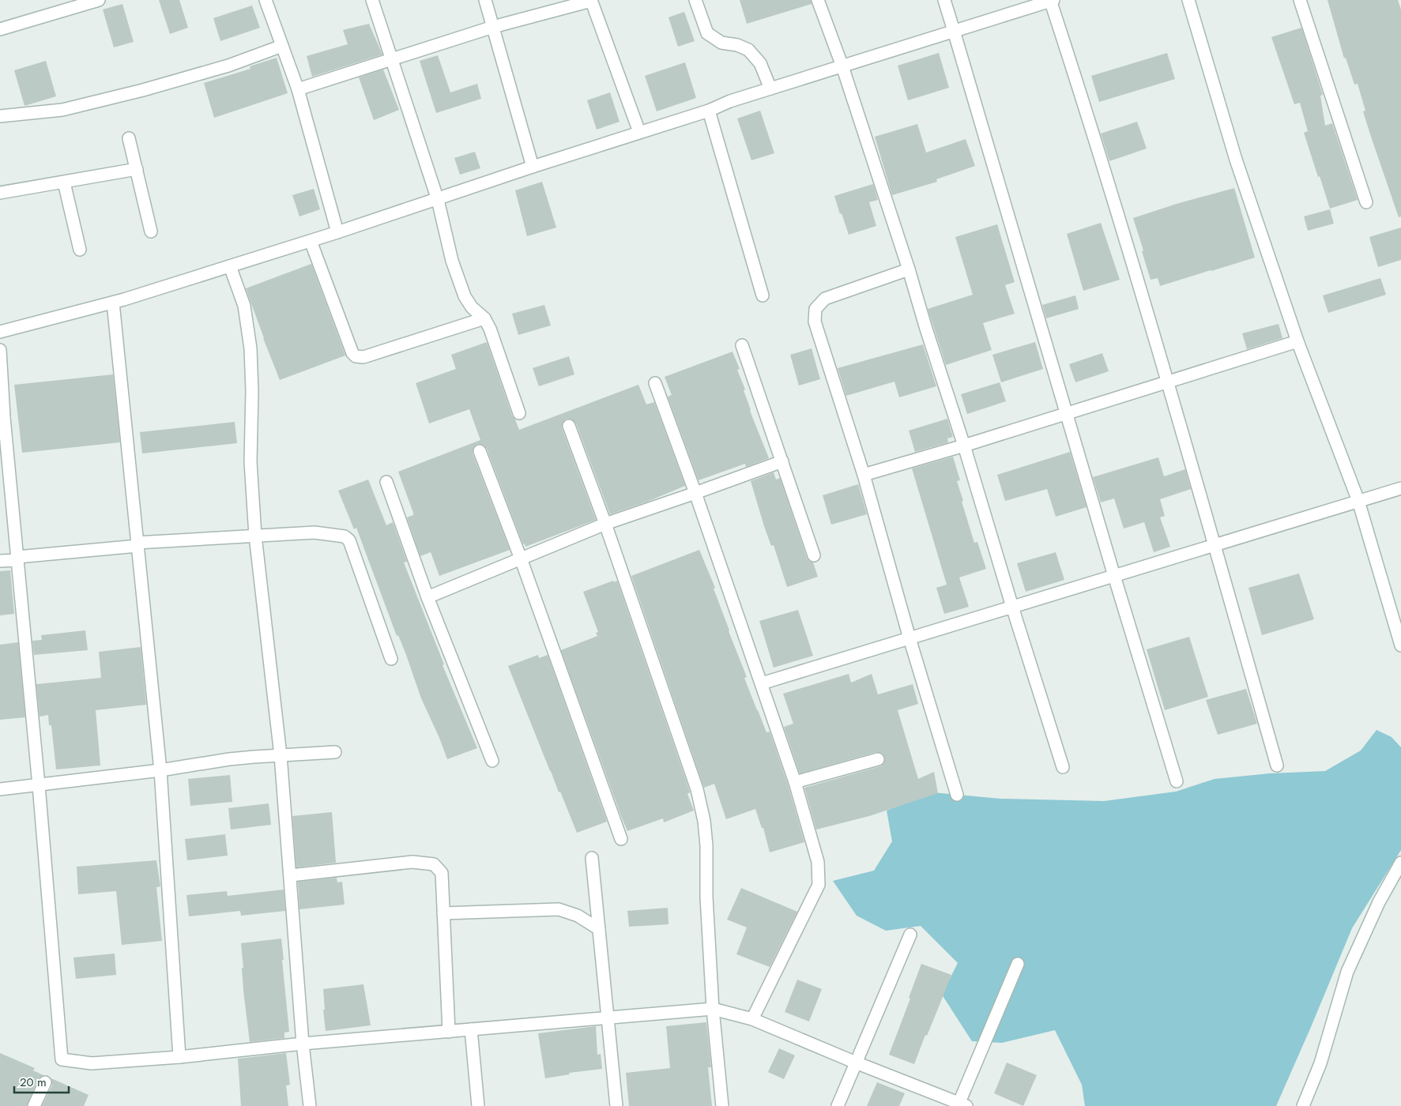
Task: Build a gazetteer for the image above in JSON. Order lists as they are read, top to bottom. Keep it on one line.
{"scale_bar":"20 m"}
